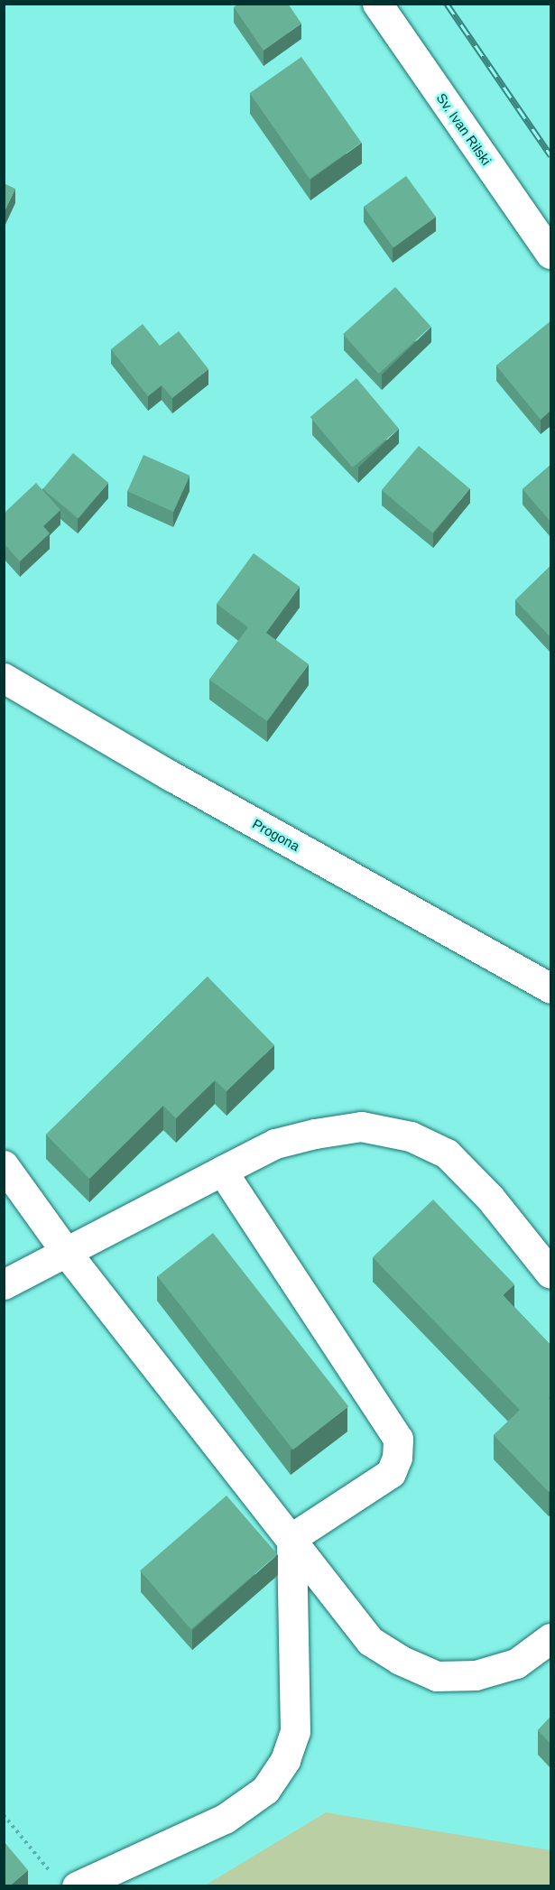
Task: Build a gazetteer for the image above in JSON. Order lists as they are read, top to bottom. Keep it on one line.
{"streets":{"street":["Sv. Ivan Rilski","Progona"]}}
